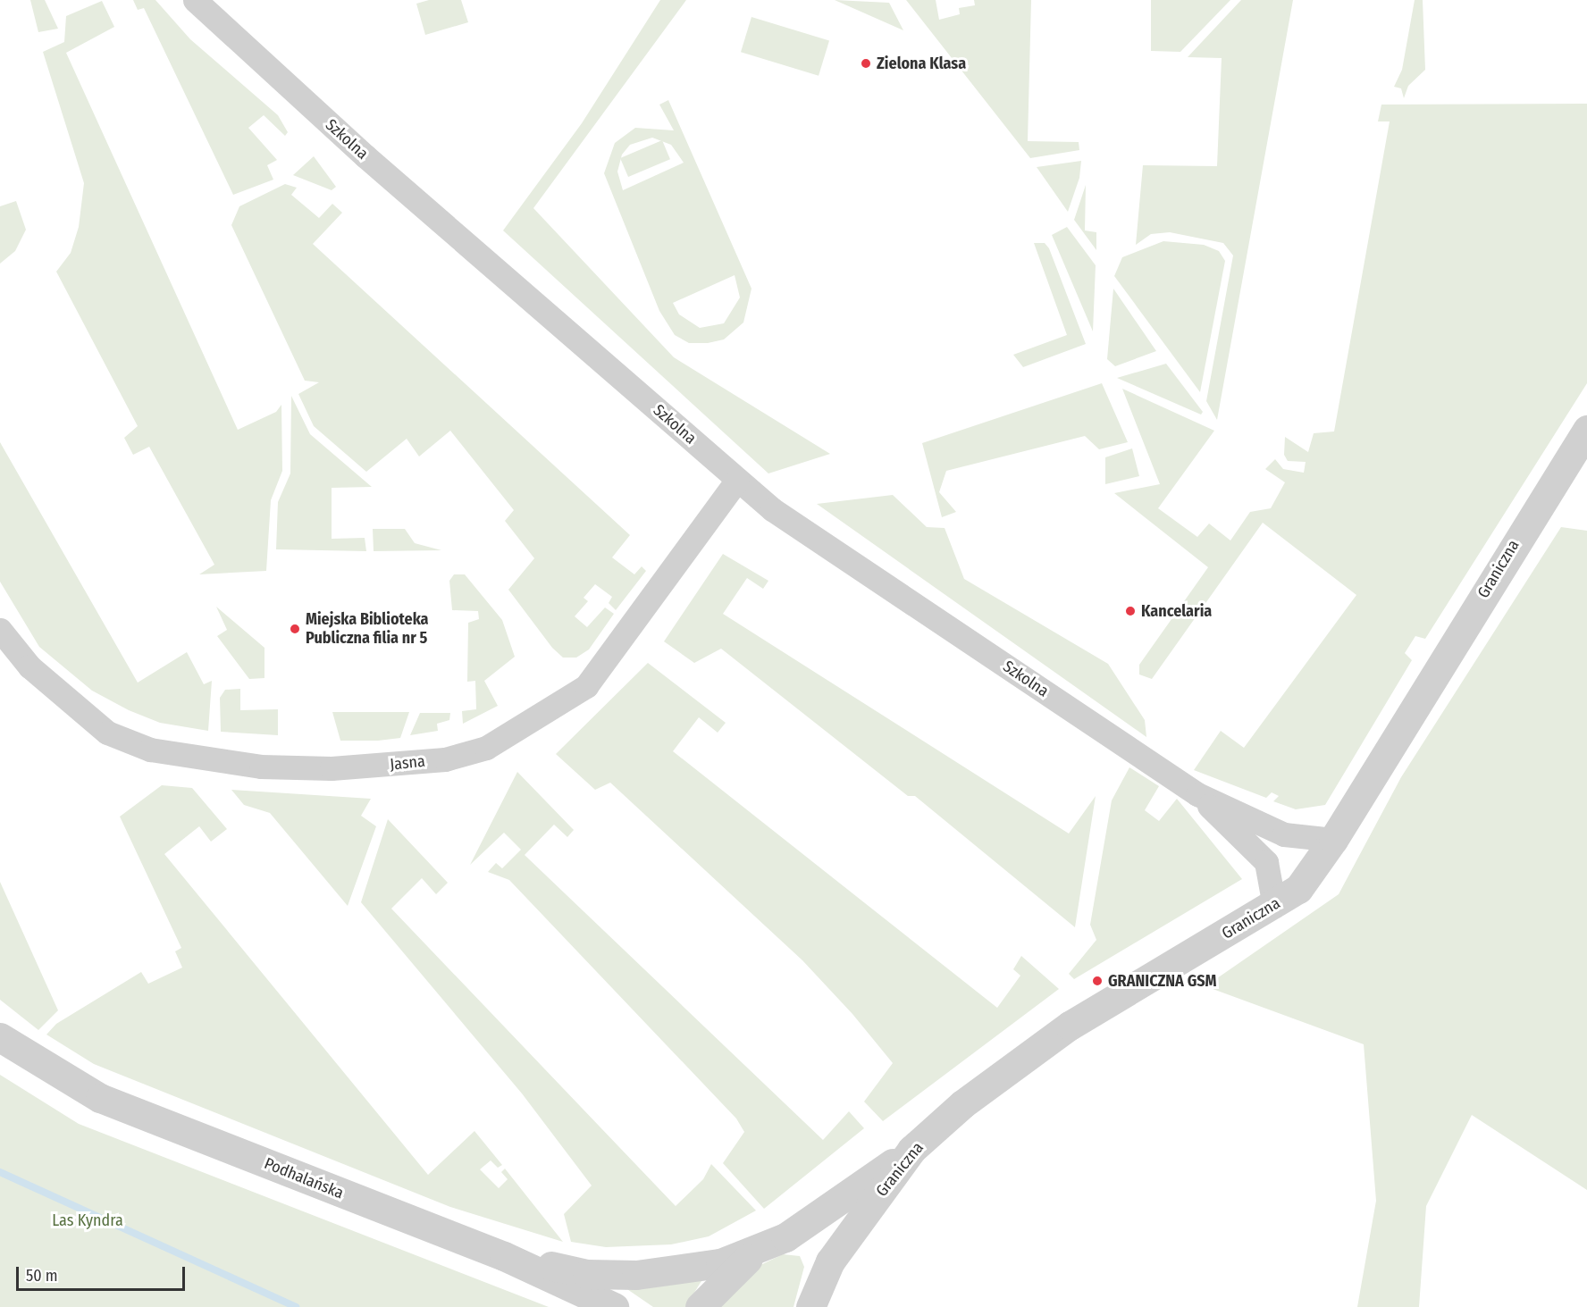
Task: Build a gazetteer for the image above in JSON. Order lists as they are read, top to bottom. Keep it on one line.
{"streets":{"street":["Szkolna","Graniczna","Jasna","Podhalańska"]},"crossings":[["Szkolna","Graniczna"],["Szkolna","Jasna"]],"parks":["Las Kyndra"],"places":["Zielona Klasa","Kancelaria","Miejska Biblioteka Publiczna filia nr 5","GRANICZNA GSM"],"scale_bar":"50 m"}
